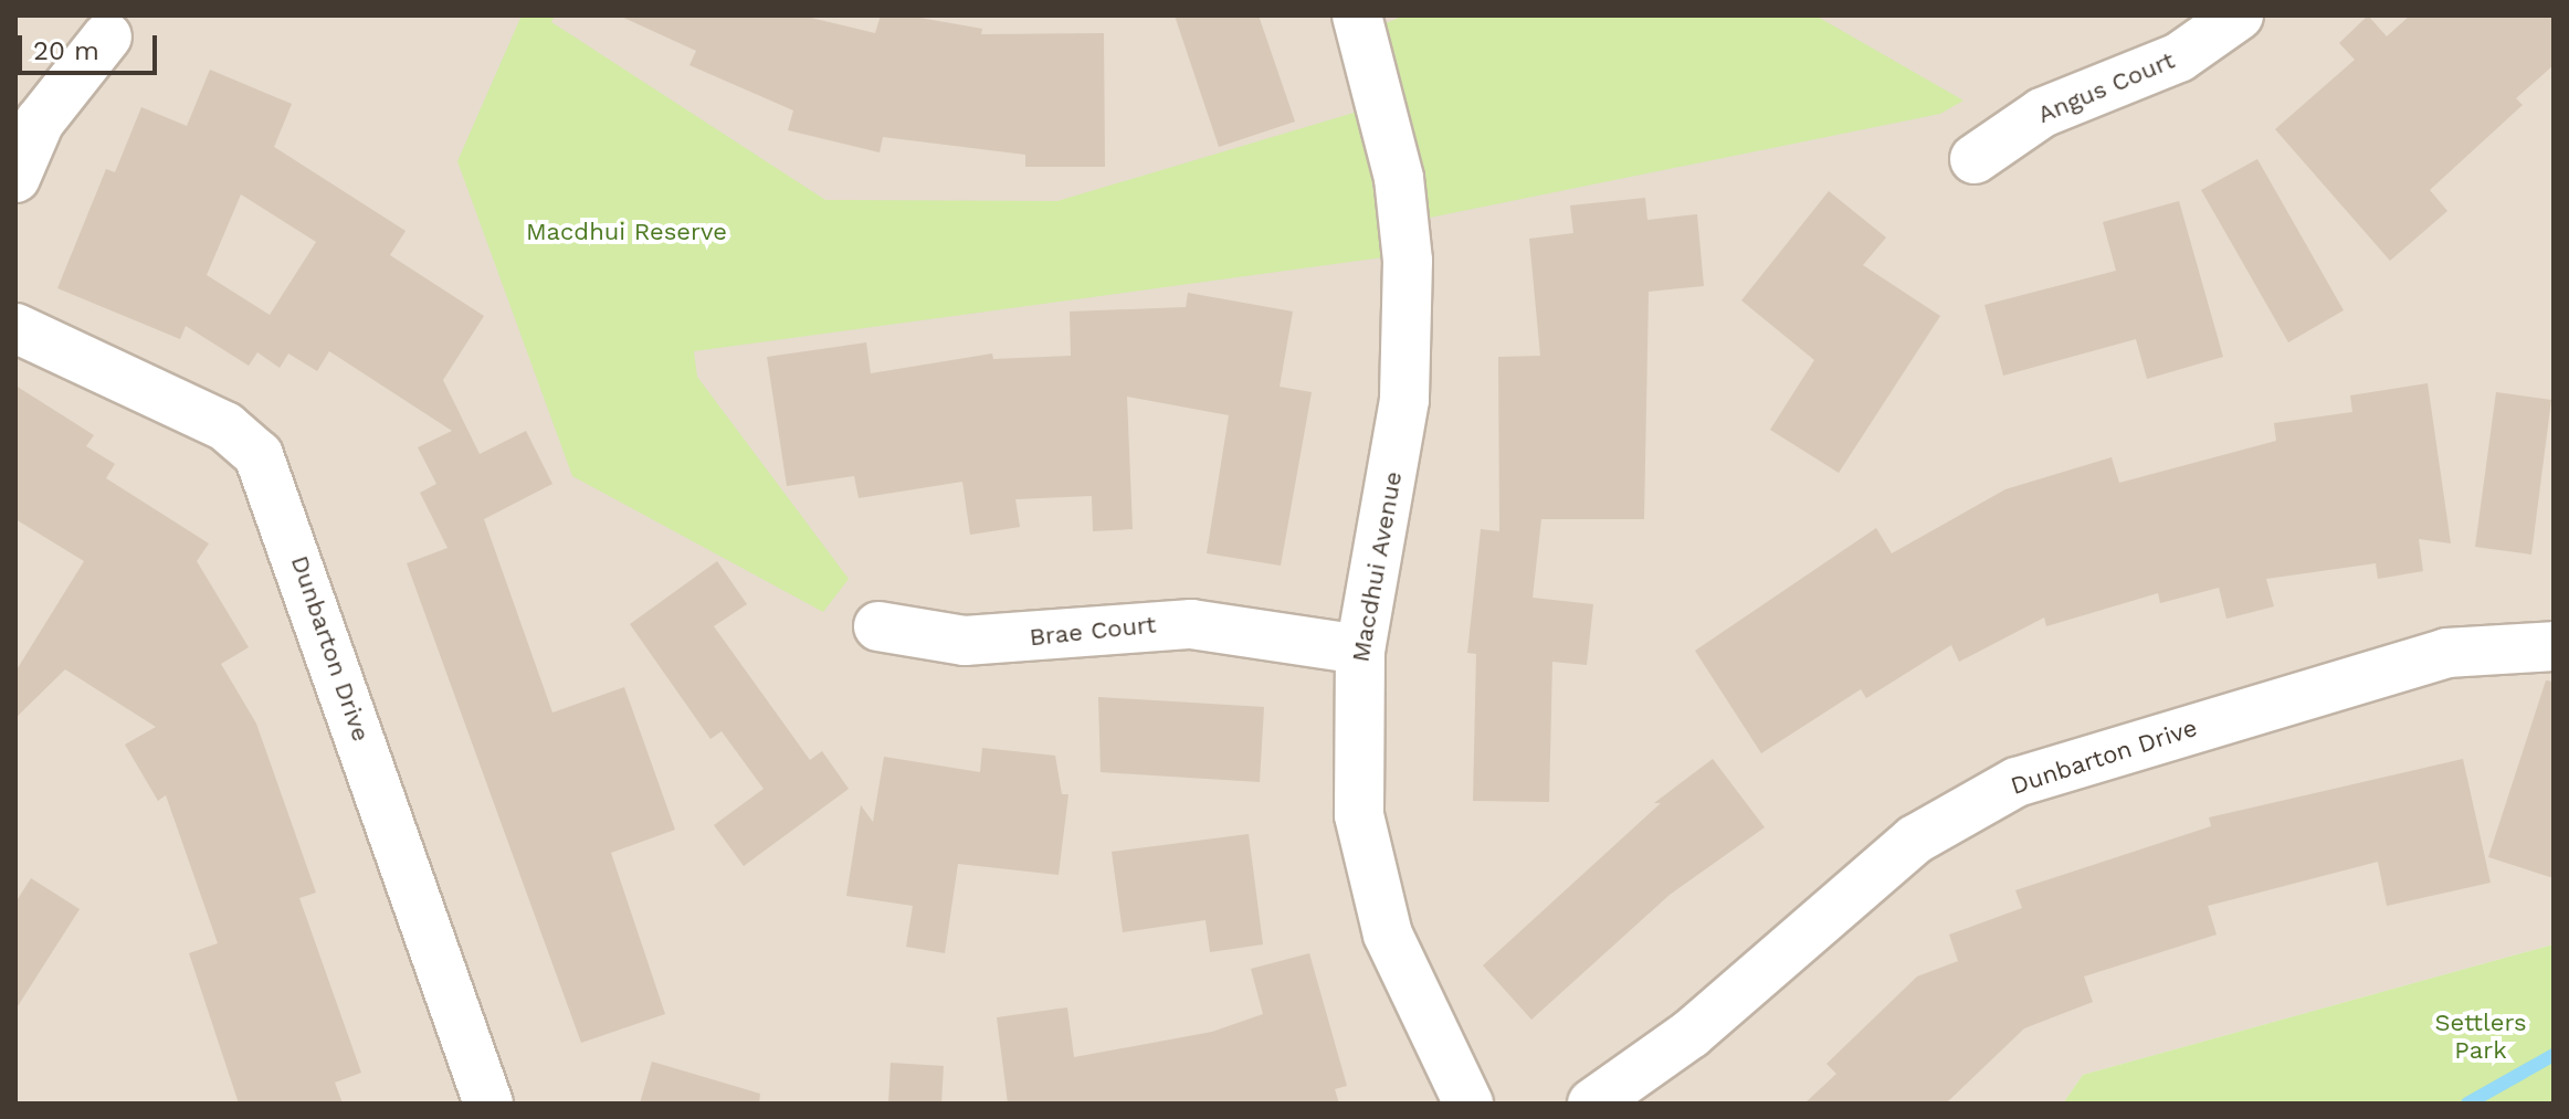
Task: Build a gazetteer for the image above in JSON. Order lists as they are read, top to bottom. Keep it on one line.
{"streets":{"street":["Angus Court","Macdhui Avenue","Brae Court","Dunbarton Drive"]},"crossings":[["Macdhui Avenue","Brae Court"]],"parks":["Macdhui Reserve","Settlers Park"],"scale_bar":"20 m"}
